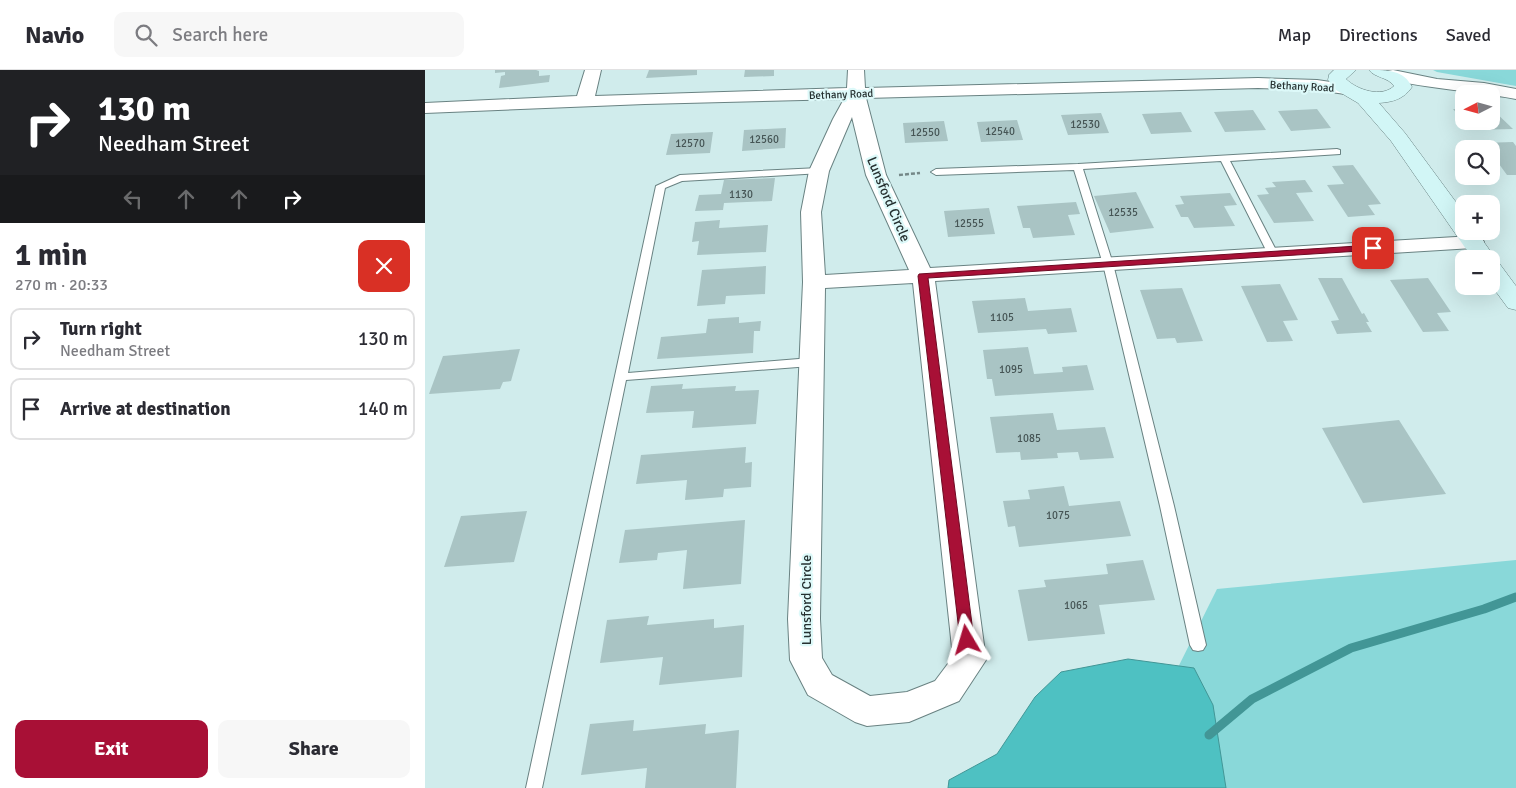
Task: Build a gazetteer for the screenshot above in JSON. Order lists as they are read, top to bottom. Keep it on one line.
{"streets":{"street":["Bethany Road","Lunsford Circle"]},"crossings":[["Bethany Road","Lunsford Circle"]],"house_numbers":["12530","12540","12550","12560","12570","1130","12535","12555","1105","1095","1085","1075","1065"],"north":"left","page":{"header":"Navio","search":"Search here","nav":["Map","Directions","Saved"],"turn":["130 m","Needham Street"],"map_buttons":["+","−"],"heading":["1 min","270 m · 20:33"],"list":[{"name":"Turn right","note":"Needham Street","value":"130 m"},{"name":"Arrive at destination","value":"140 m"}],"buttons":["Exit","Share"]}}
